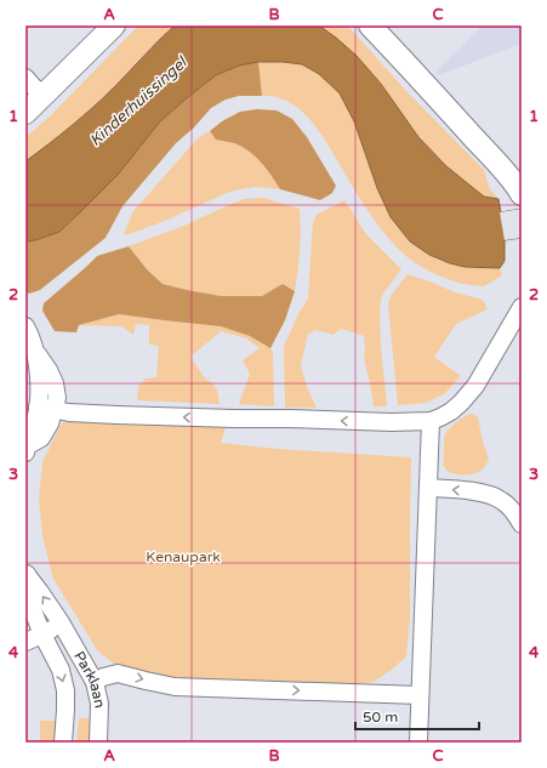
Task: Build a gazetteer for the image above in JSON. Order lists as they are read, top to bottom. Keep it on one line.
{"streets":{"street":["Parklaan"]},"water":["Kinderhuissingel"],"parks":["Kenaupark"],"scale_bar":"50 m","grid":{"columns":["A","B","C"],"rows":["1","2","3","4"]}}
